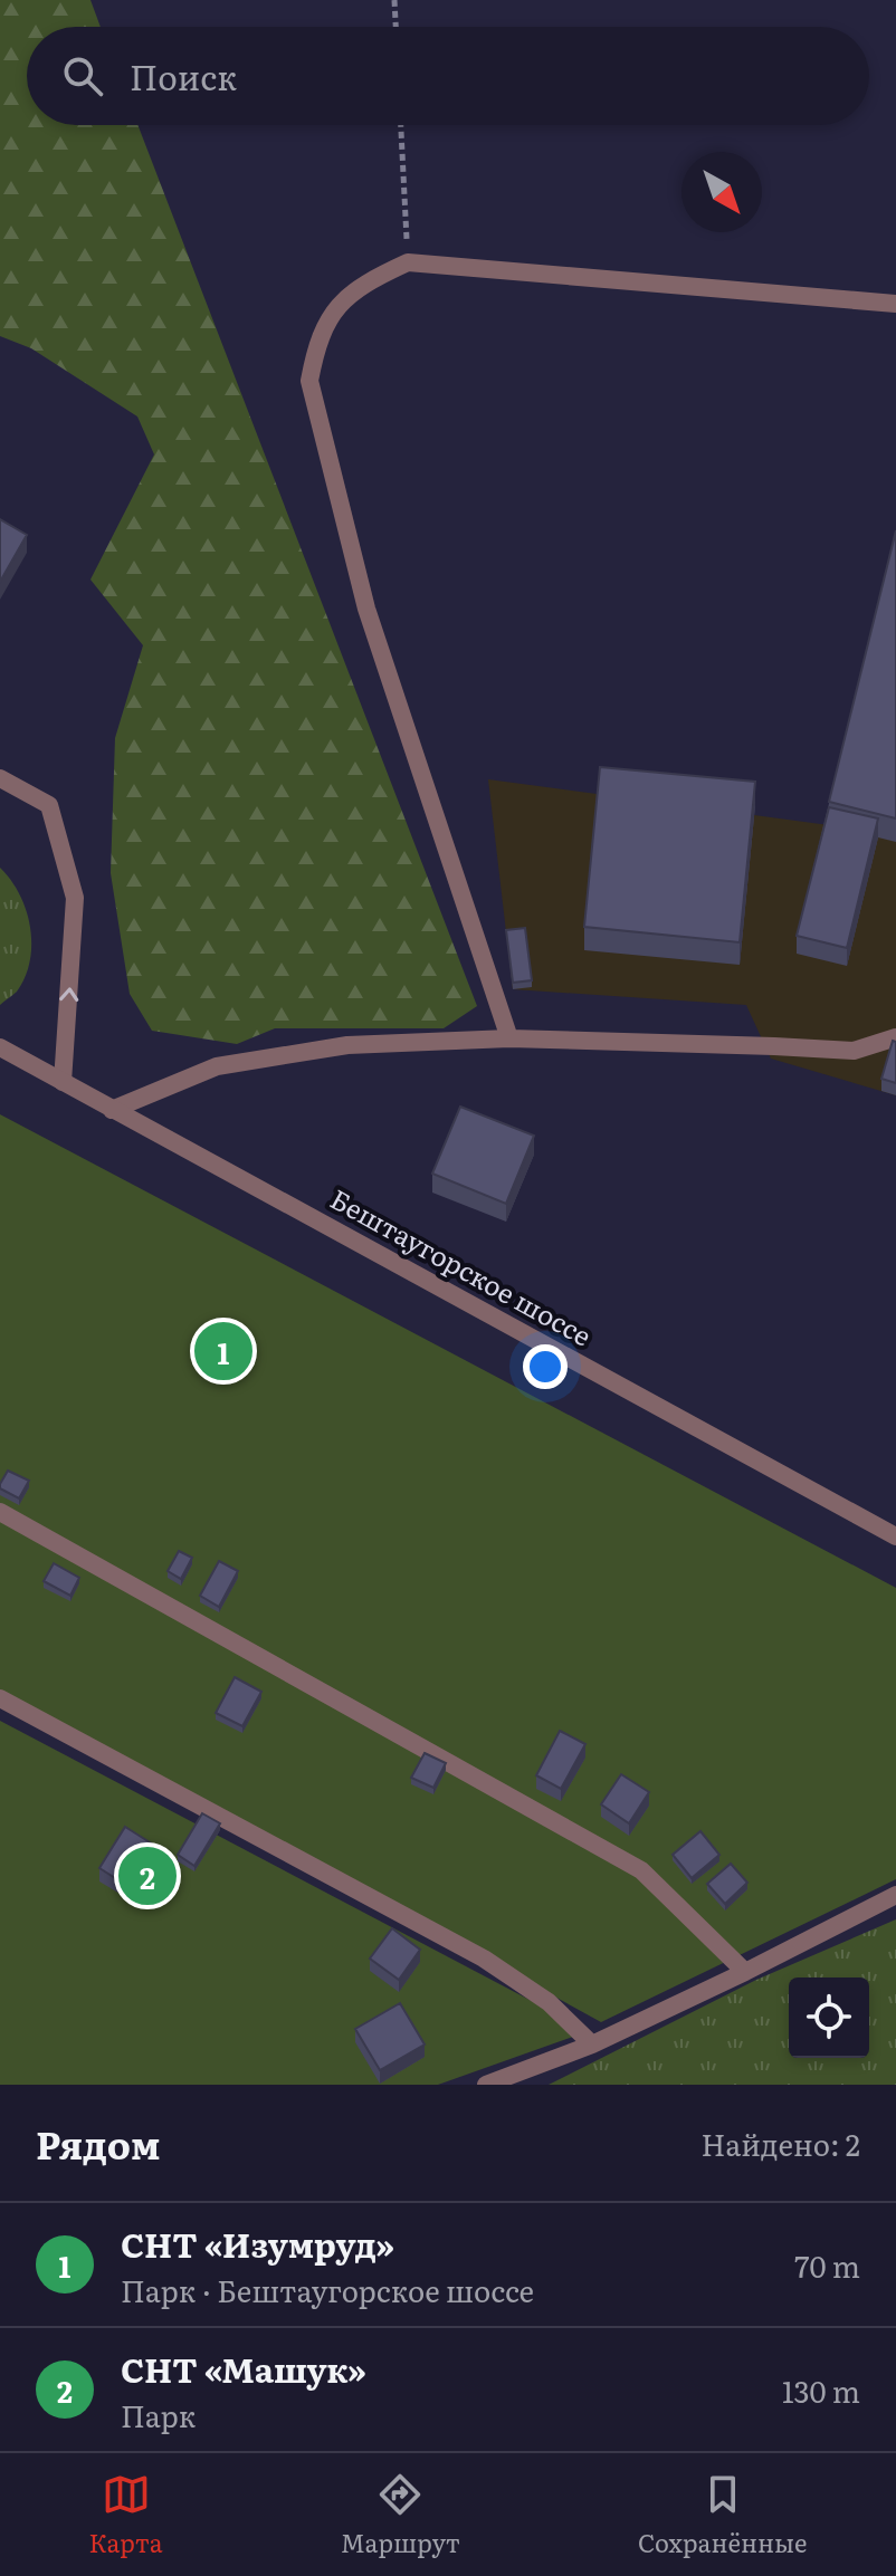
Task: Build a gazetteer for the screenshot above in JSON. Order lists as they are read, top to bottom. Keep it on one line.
{"streets":{"street":["Бештаугорское шоссе"]},"north":"bottom right","page":{"search":"Поиск","pins":["1","2"],"heading":["Рядом","Найдено: 2"],"list":[{"mark":"1","name":"СНТ «Изумруд»","note":"Парк · Бештаугорское шоссе","value":"70 m"},{"mark":"2","name":"СНТ «Машук»","note":"Парк","value":"130 m"}],"nav":["Карта","Маршрут","Сохранённые"]}}
